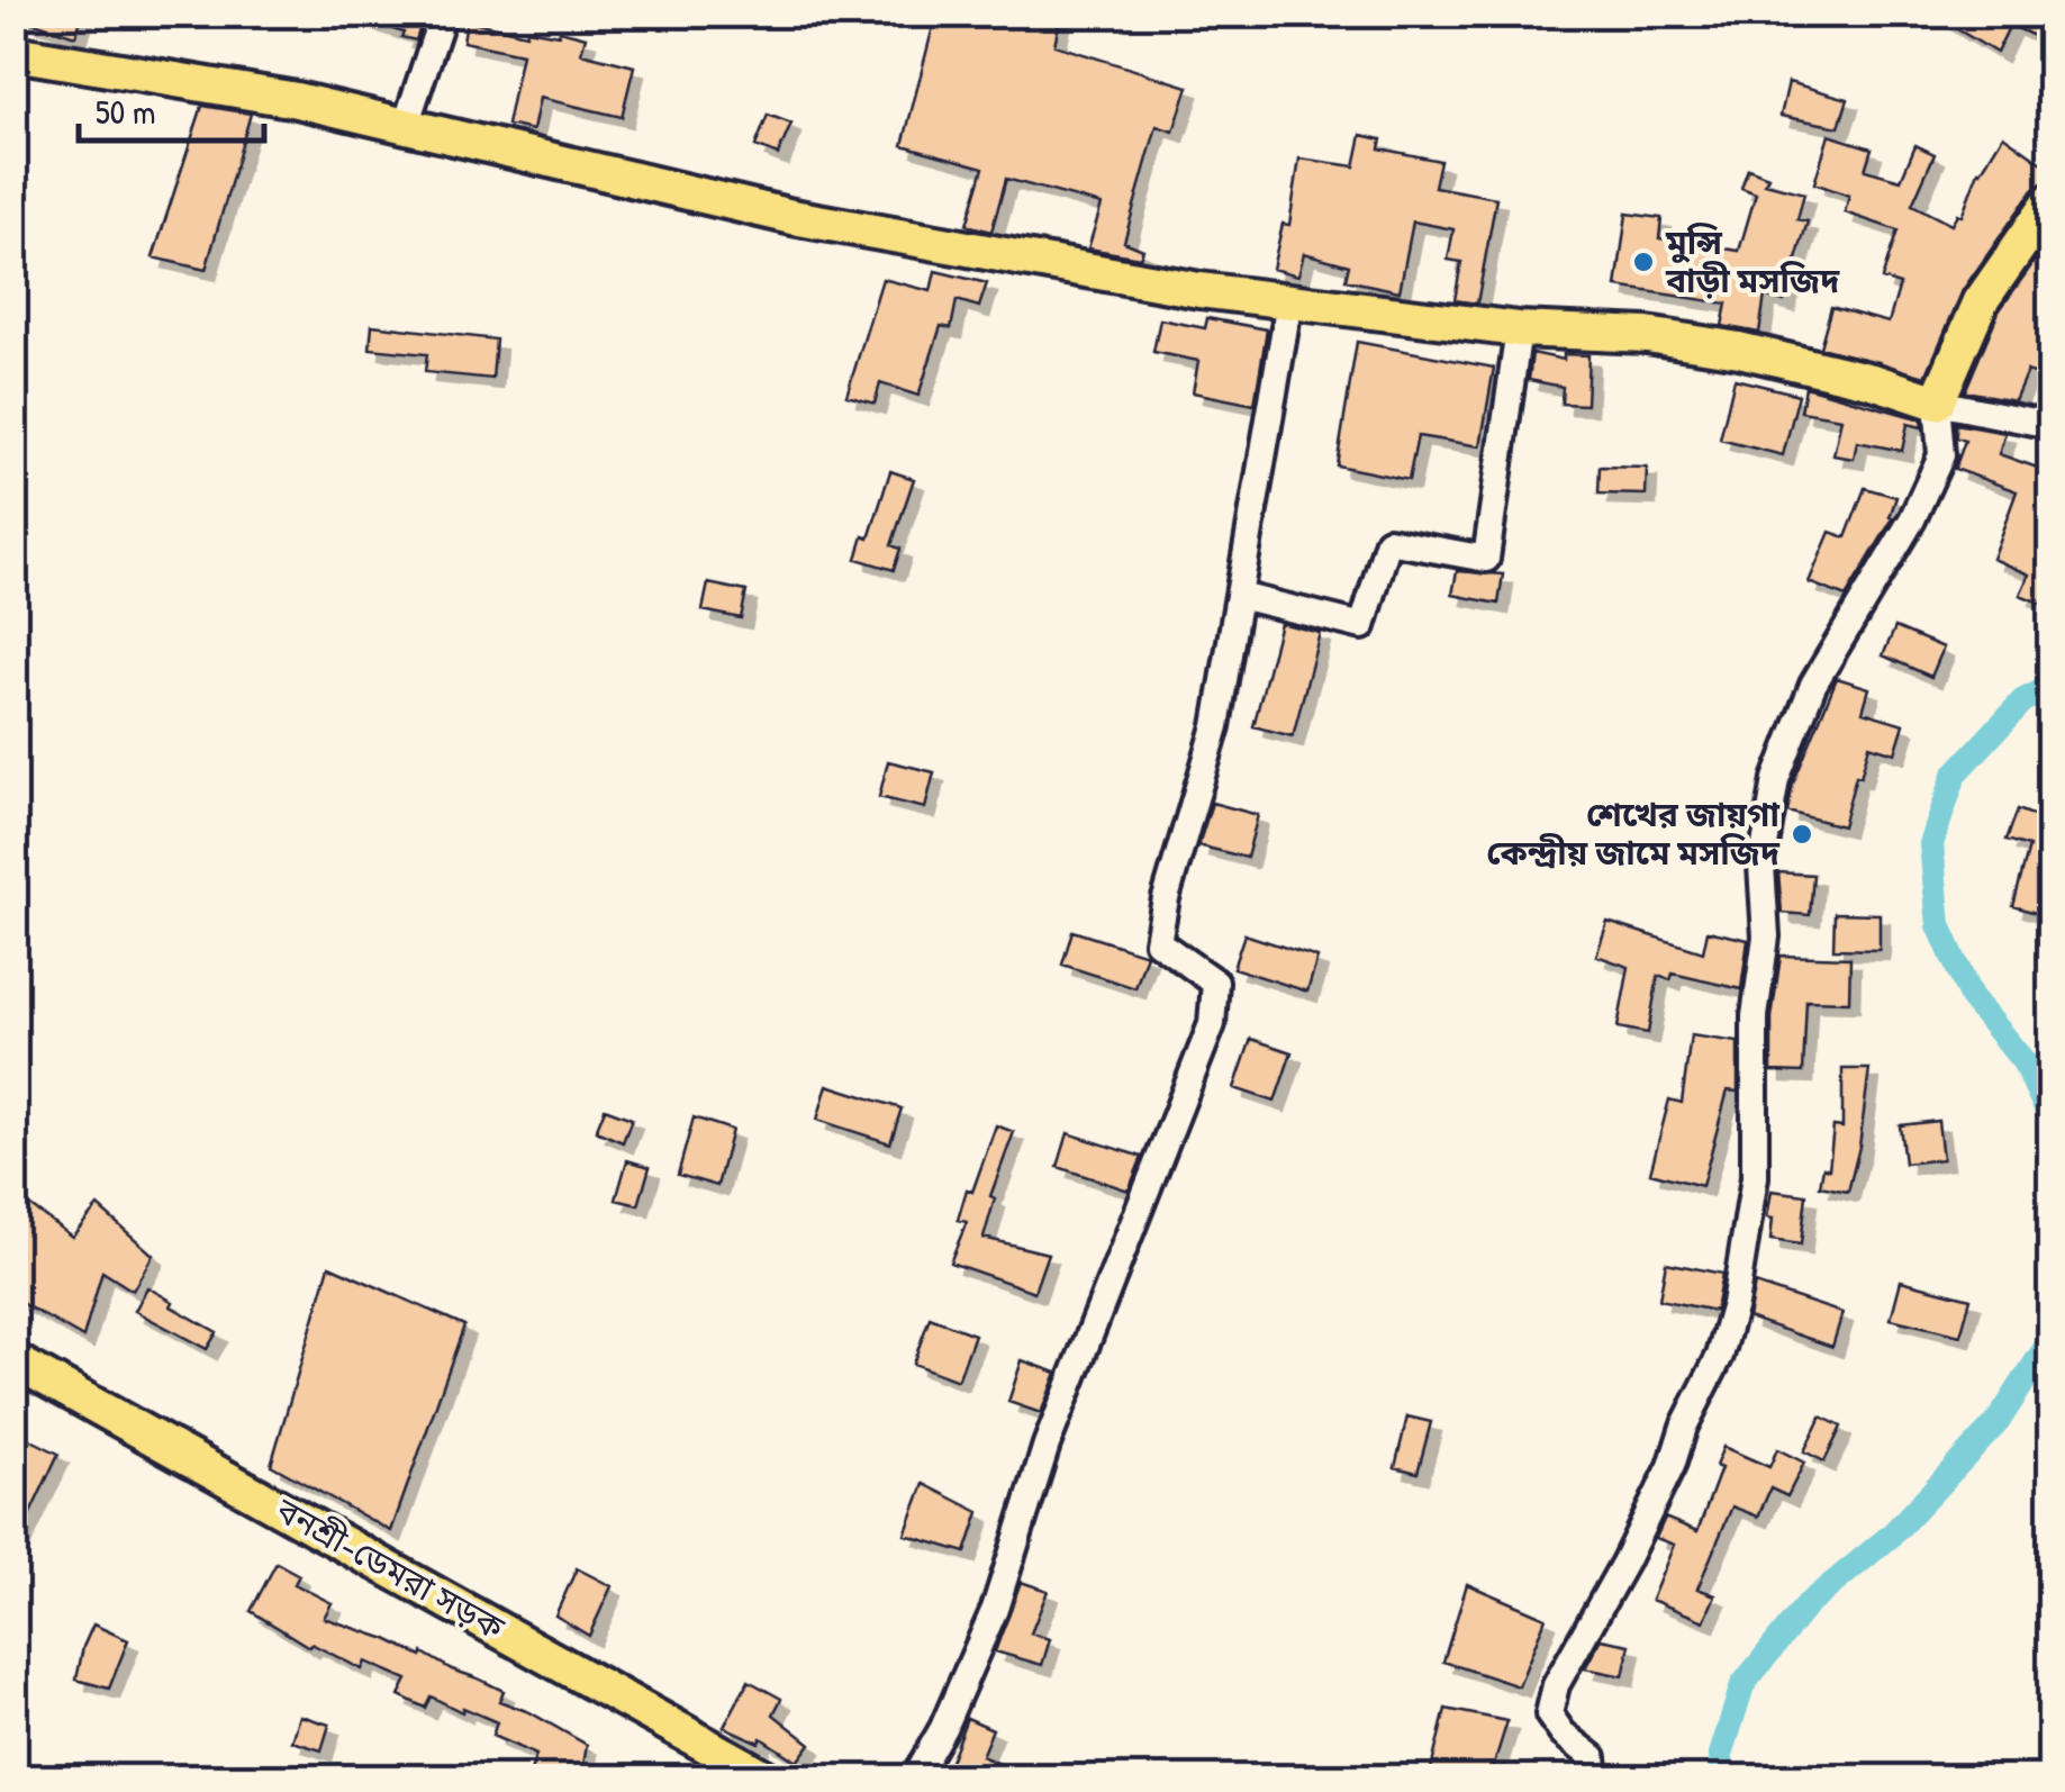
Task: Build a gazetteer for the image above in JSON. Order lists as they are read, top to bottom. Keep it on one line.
{"streets":{"main road":["বনশ্রী-ডেমরা সড়ক"]},"places":["মুন্সি বাড়ী মসজিদ","শেখের জায়গা কেন্দ্রীয় জামে মসজিদ"],"scale_bar":"50 m"}
